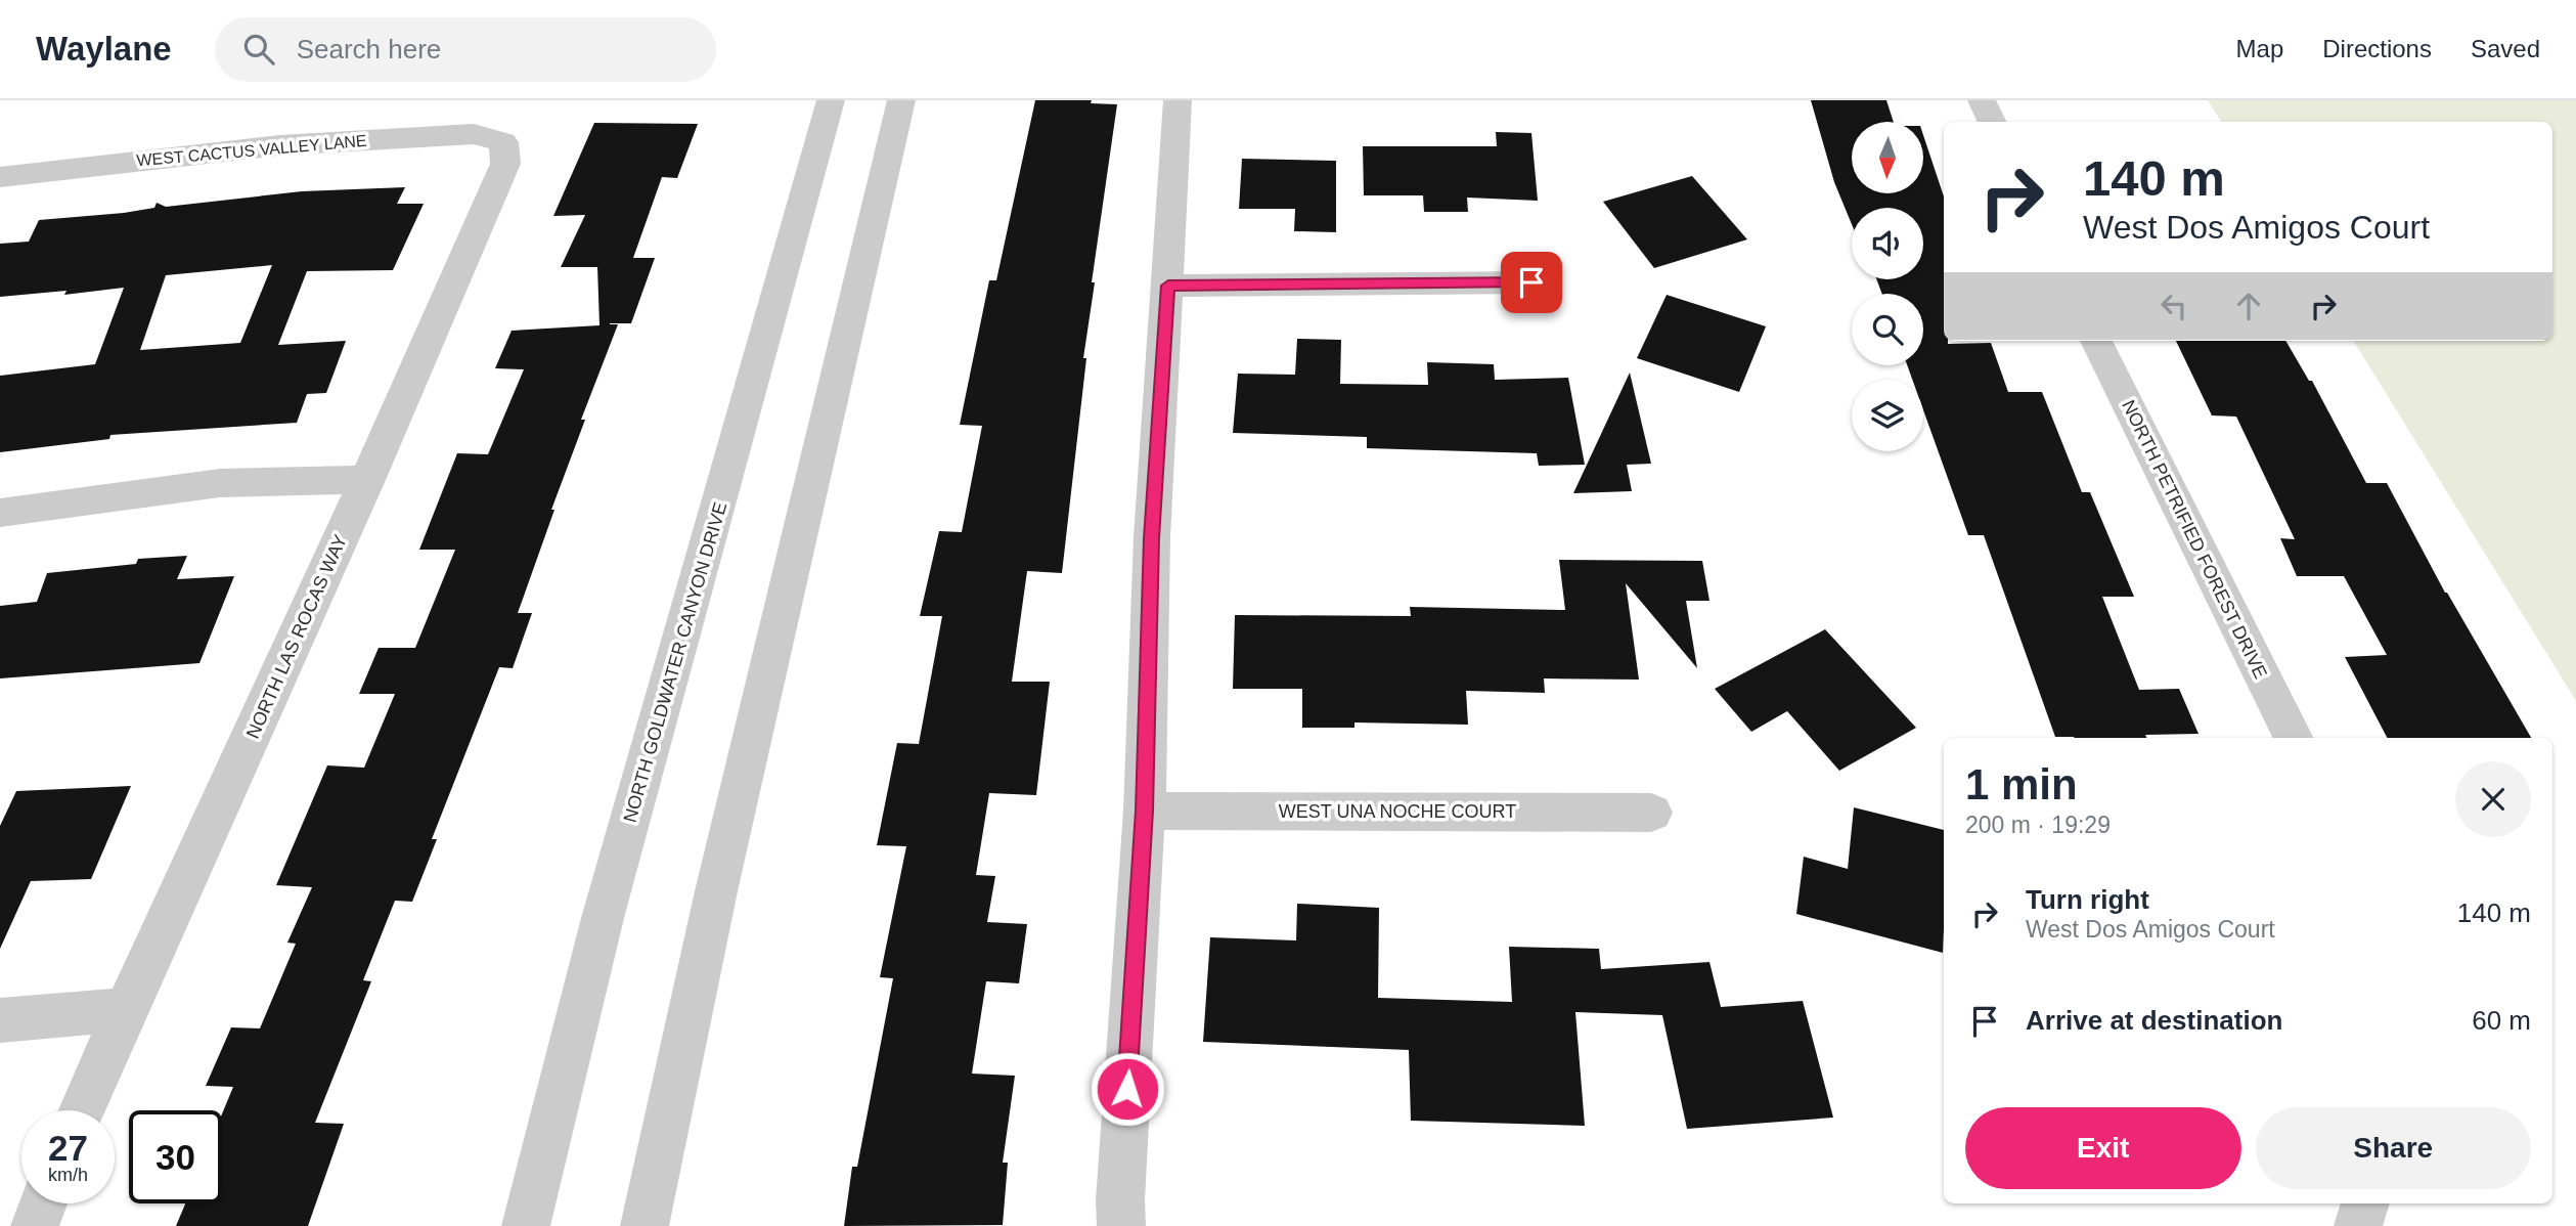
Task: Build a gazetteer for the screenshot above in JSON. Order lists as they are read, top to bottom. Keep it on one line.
{"streets":{"street":["WEST CACTUS VALLEY LANE","NORTH PETRIFIED FOREST DRIVE","NORTH LAS ROCAS WAY","NORTH GOLDWATER CANYON DRIVE","WEST UNA NOCHE COURT"]},"crossings":[["WEST CACTUS VALLEY LANE","NORTH LAS ROCAS WAY"]],"north":"bottom","page":{"header":"Waylane","search":"Search here","nav":["Map","Directions","Saved"],"turn":["140 m","West Dos Amigos Court"],"heading":["1 min","200 m · 19:29"],"list":[{"name":"Turn right","note":"West Dos Amigos Court","value":"140 m"},{"name":"Arrive at destination","value":"60 m"}],"buttons":["Exit","Share"],"speed":"27 km/h","limit":"30"}}
